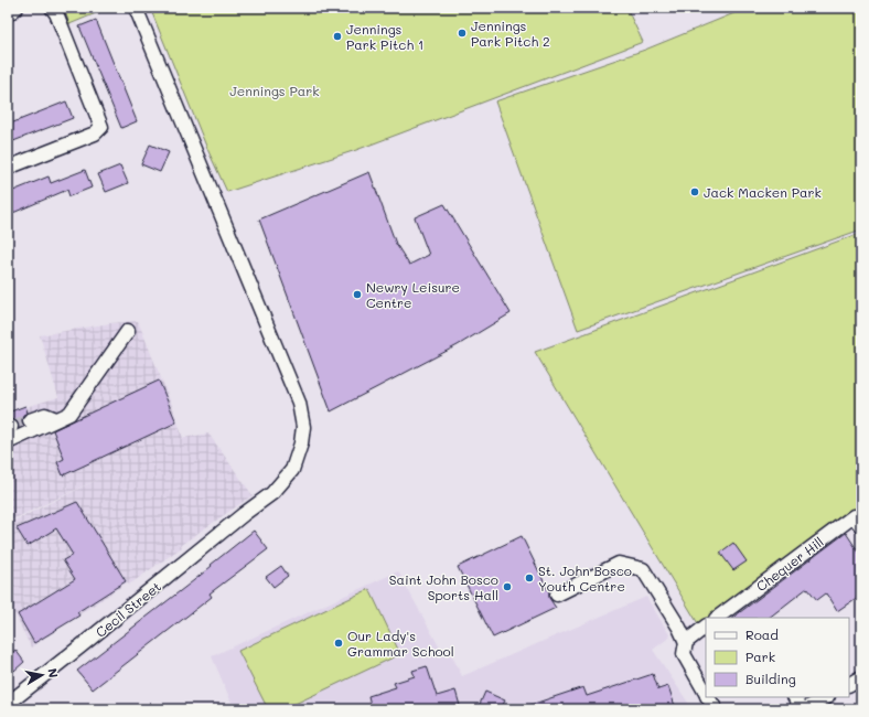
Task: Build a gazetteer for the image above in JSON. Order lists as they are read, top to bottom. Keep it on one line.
{"streets":{"street":["Chequer Hill","Cecil Street"]},"parks":["Jennings Park"],"places":["Jennings Park Pitch 2","Jennings Park Pitch 1","Jack Macken Park","Newry Leisure Centre","St. John Bosco Youth Centre","Saint John Bosco Sports Hall","Our Lady's Grammar School"],"legend":["Road","Park","Building"],"north":"right"}
